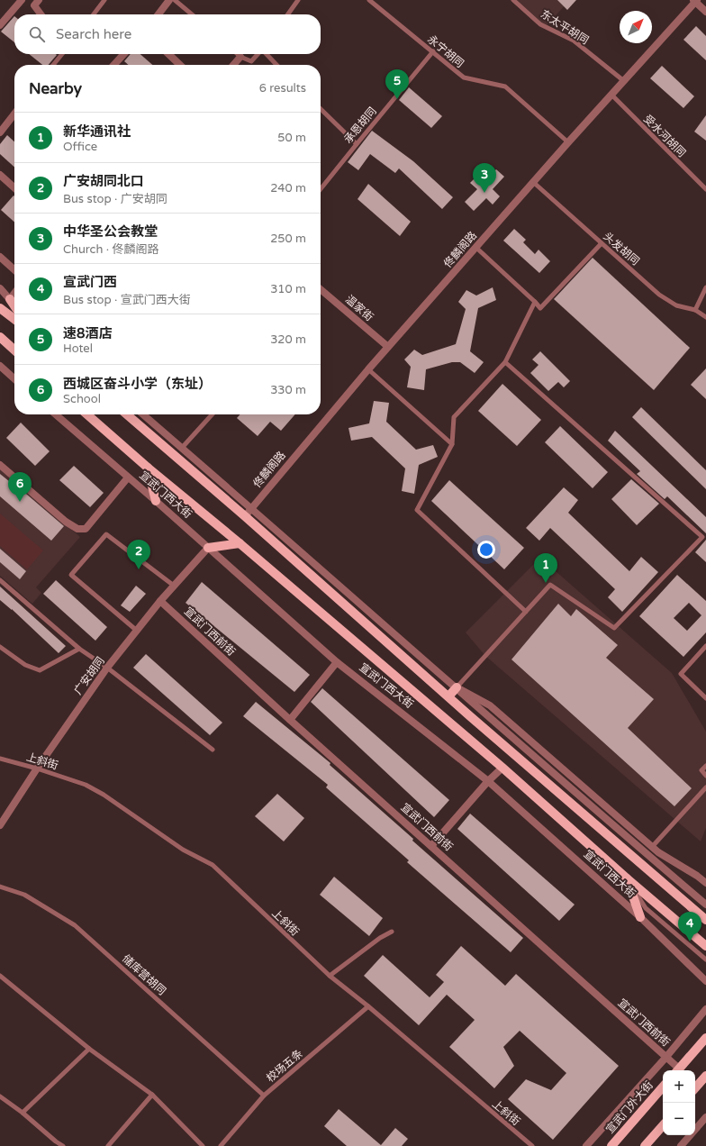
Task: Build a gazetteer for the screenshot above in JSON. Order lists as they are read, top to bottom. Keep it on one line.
{"streets":{"main road":["宣武门西大街","宣武门外大街"],"street":["佟麟阁路","温家街","宣武门西前街","广安胡同"],"lane":["东太平胡同","永宁胡同","承恩胡同","受水河胡同","头发胡同","上斜街","储库营胡同","校场五条"]},"crossings":[["东太平胡同","佟麟阁路"],["永宁胡同","承恩胡同"],["永宁胡同","佟麟阁路"],["受水河胡同","佟麟阁路"],["头发胡同","佟麟阁路"],["佟麟阁路","温家街"],["宣武门西大街","广安胡同"],["宣武门西前街","广安胡同"],["广安胡同","上斜街"],["上斜街","校场五条"],["储库营胡同","校场五条"]],"north":"top right","page":{"search":"Search here","heading":["Nearby","6 results"],"pins":["5","3","6","2","1","4"],"list":[{"mark":"1","name":"新华通讯社","note":"Office","value":"50 m"},{"mark":"2","name":"广安胡同北口","note":"Bus stop · 广安胡同","value":"240 m"},{"mark":"3","name":"中华圣公会教堂","note":"Church · 佟麟阁路","value":"250 m"},{"mark":"4","name":"宣武门西","note":"Bus stop · 宣武门西大街","value":"310 m"},{"mark":"5","name":"速8酒店","note":"Hotel","value":"320 m"},{"mark":"6","name":"西城区奋斗小学（东址）","note":"School","value":"330 m"}],"map_buttons":["+","−"]}}
